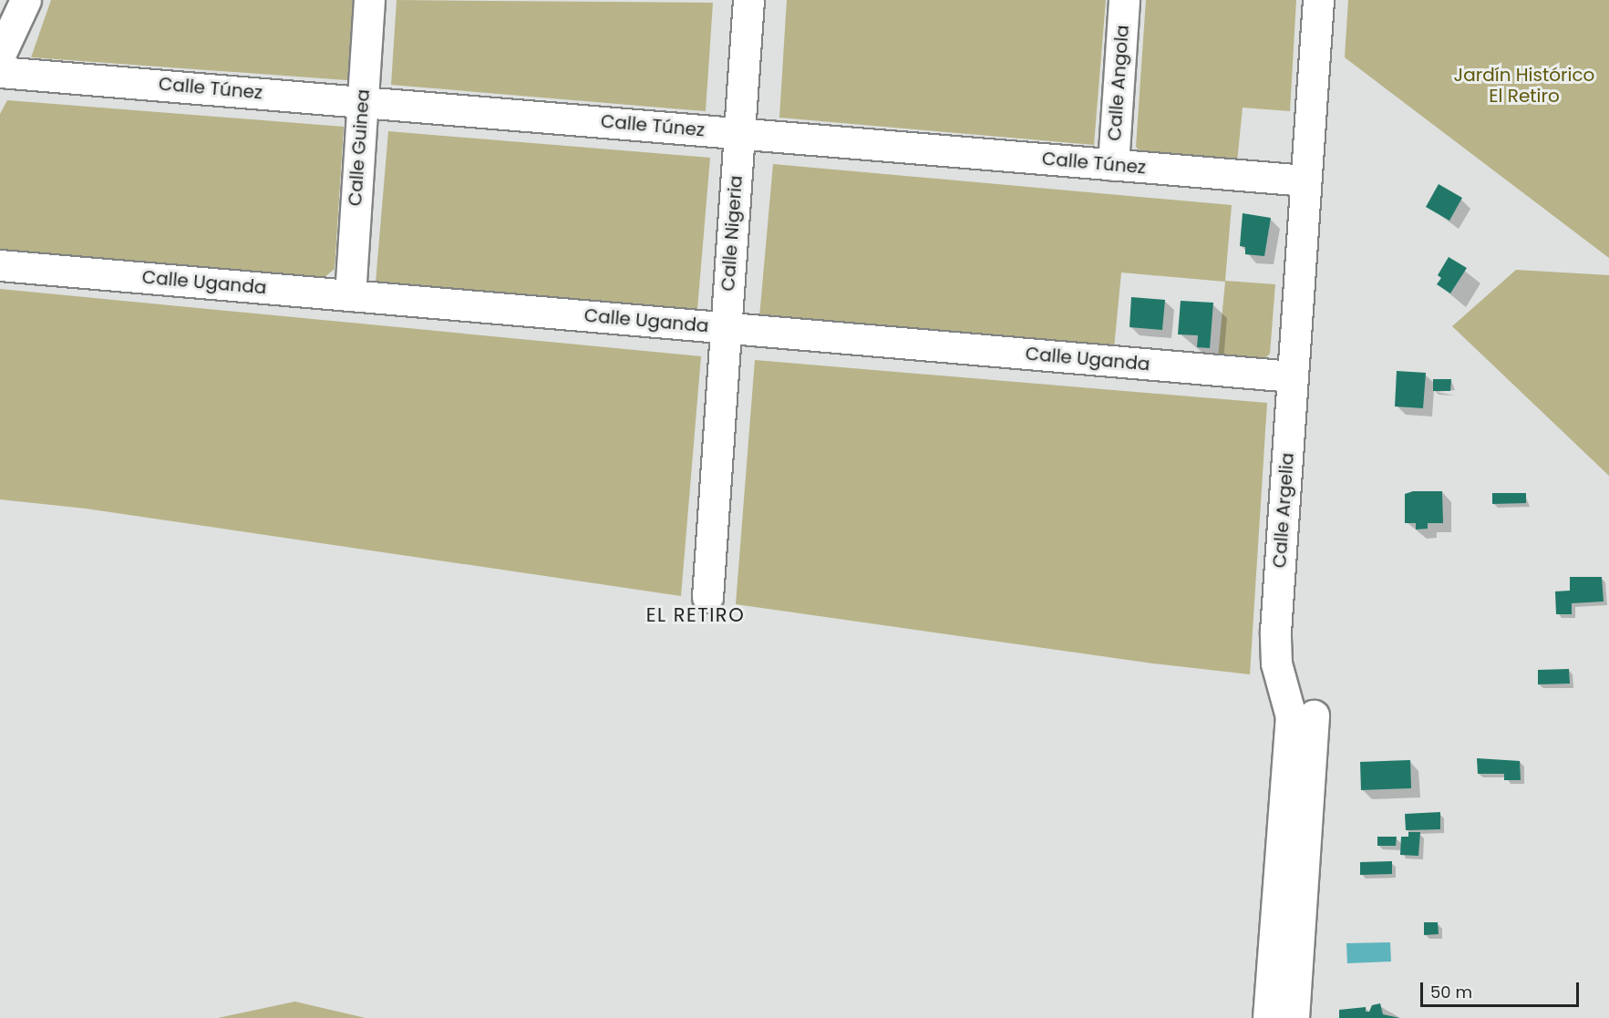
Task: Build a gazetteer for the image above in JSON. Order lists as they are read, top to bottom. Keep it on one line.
{"streets":{"street":["Calle Angola","Calle Túnez","Calle Guinea","Calle Nigeria","Calle Uganda","Calle Argelia"]},"crossings":[["Calle Angola","Calle Túnez"],["Calle Túnez","Calle Guinea"],["Calle Túnez","Calle Nigeria"],["Calle Túnez","Calle Argelia"],["Calle Guinea","Calle Uganda"],["Calle Nigeria","Calle Uganda"],["Calle Uganda","Calle Argelia"]],"districts":["EL RETIRO"],"parks":["Jardín Histórico El Retiro"],"scale_bar":"50 m"}
